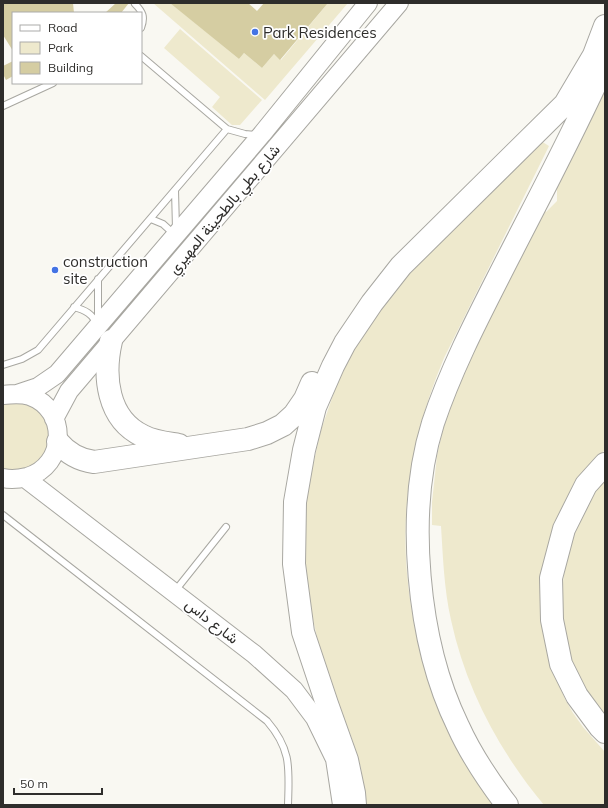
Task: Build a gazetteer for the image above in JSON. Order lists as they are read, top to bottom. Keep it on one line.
{"streets":{"street":["شارع بطي بالطحينة المهيري","شارع داس"]},"places":["Park Residences","construction site"],"legend":["Road","Park","Building"],"scale_bar":"50 m"}
